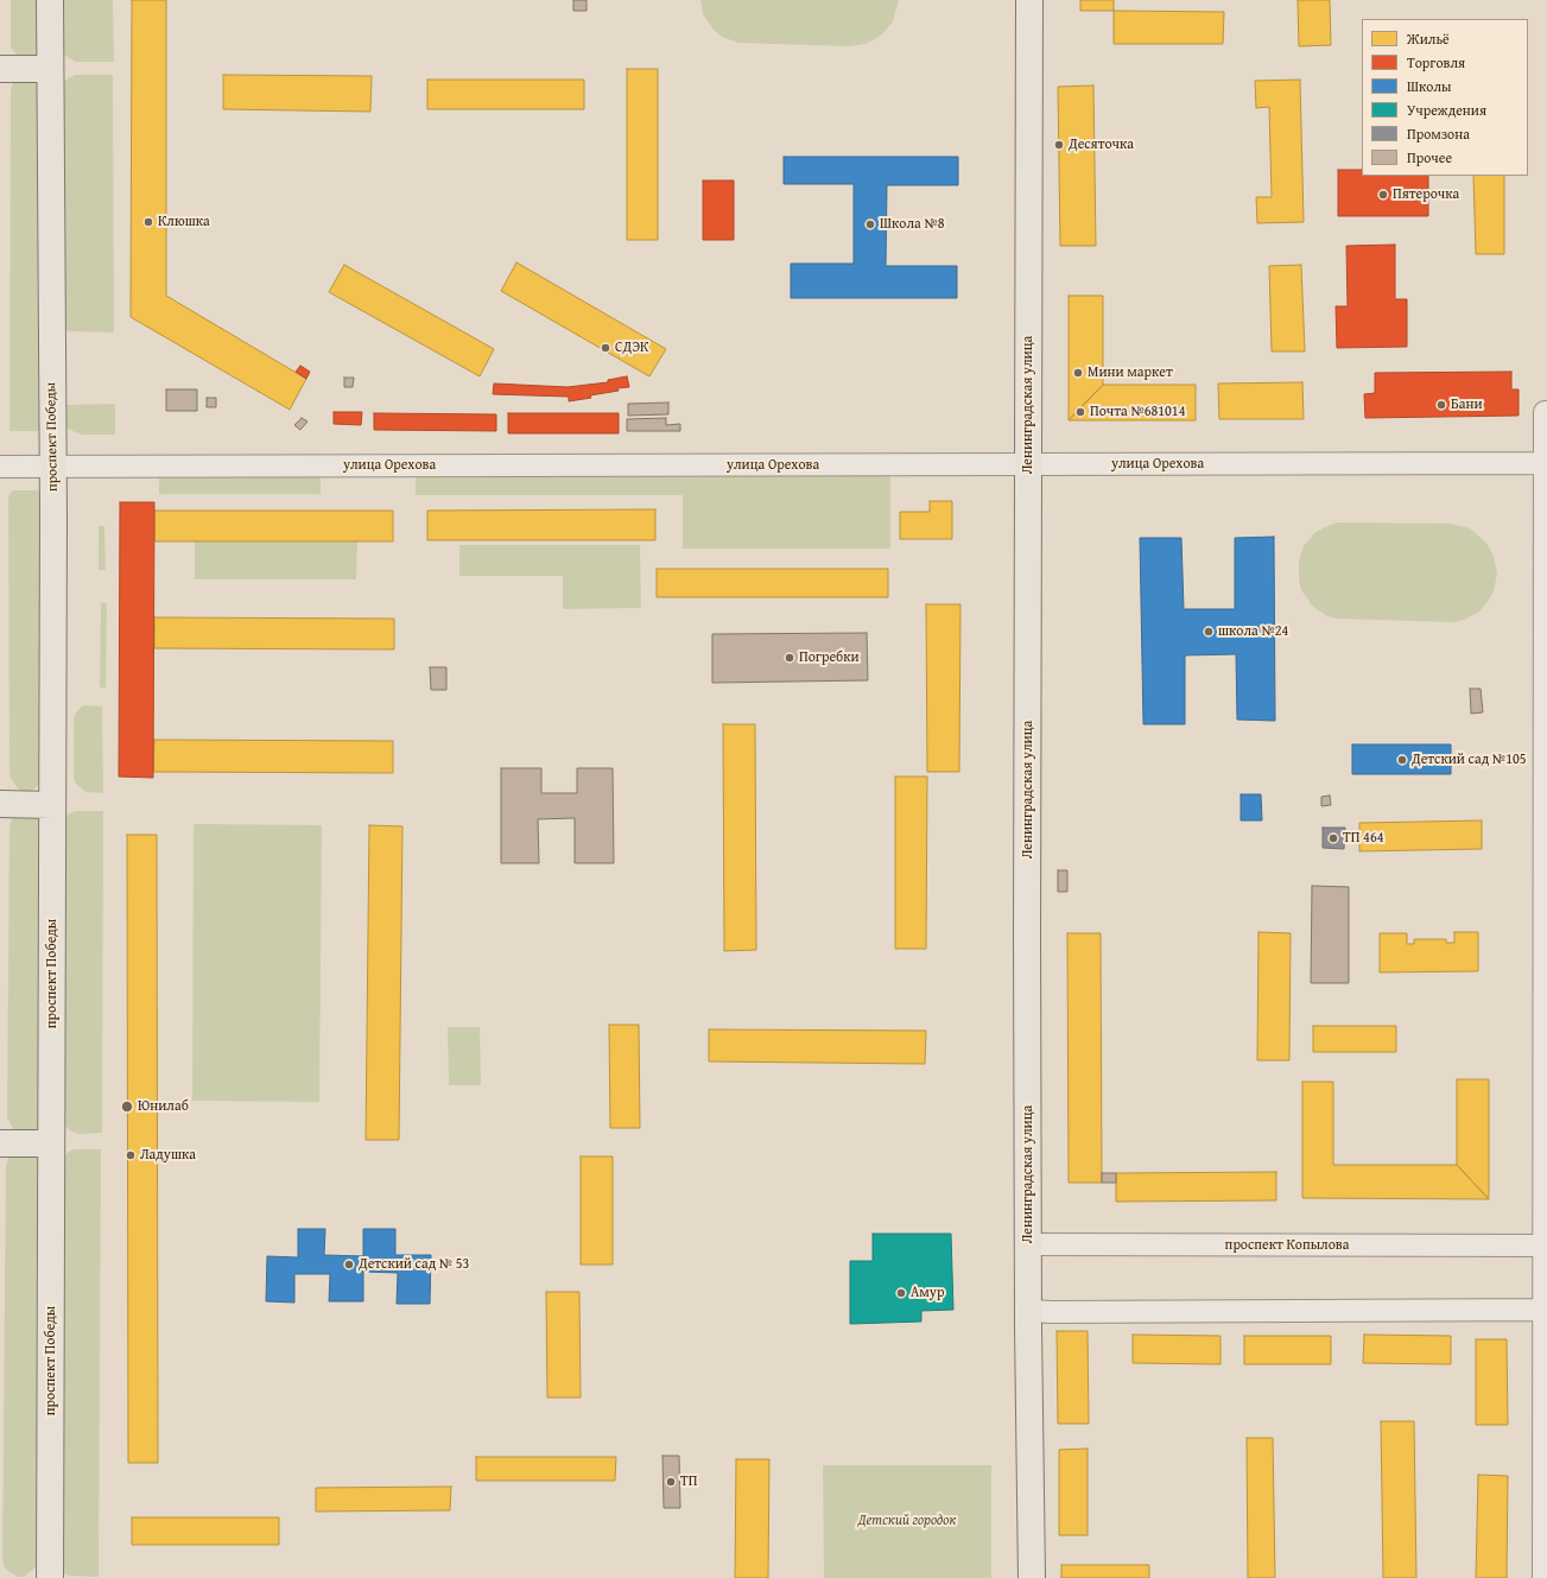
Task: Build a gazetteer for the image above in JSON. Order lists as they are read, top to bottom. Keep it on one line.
{"streets":{"main road":["Ленинградская улица","проспект Победы"],"street":["улица Орехова","проспект Копылова"]},"crossings":[["Ленинградская улица","улица Орехова"],["Ленинградская улица","проспект Копылова"],["проспект Победы","улица Орехова"]],"parks":["Детский городок"],"places":["Десяточка","Пятерочка","Клюшка","Школа №8","СДЭК","Мини маркет","Бани","Почта №681014","школа №24","Погребки","Детский сад №105","ТП 464","Юнилаб","Ладушка","Детский сад № 53","Амур","ТП"],"legend":["Жильё","Торговля","Школы","Учреждения","Промзона","Прочее"]}
